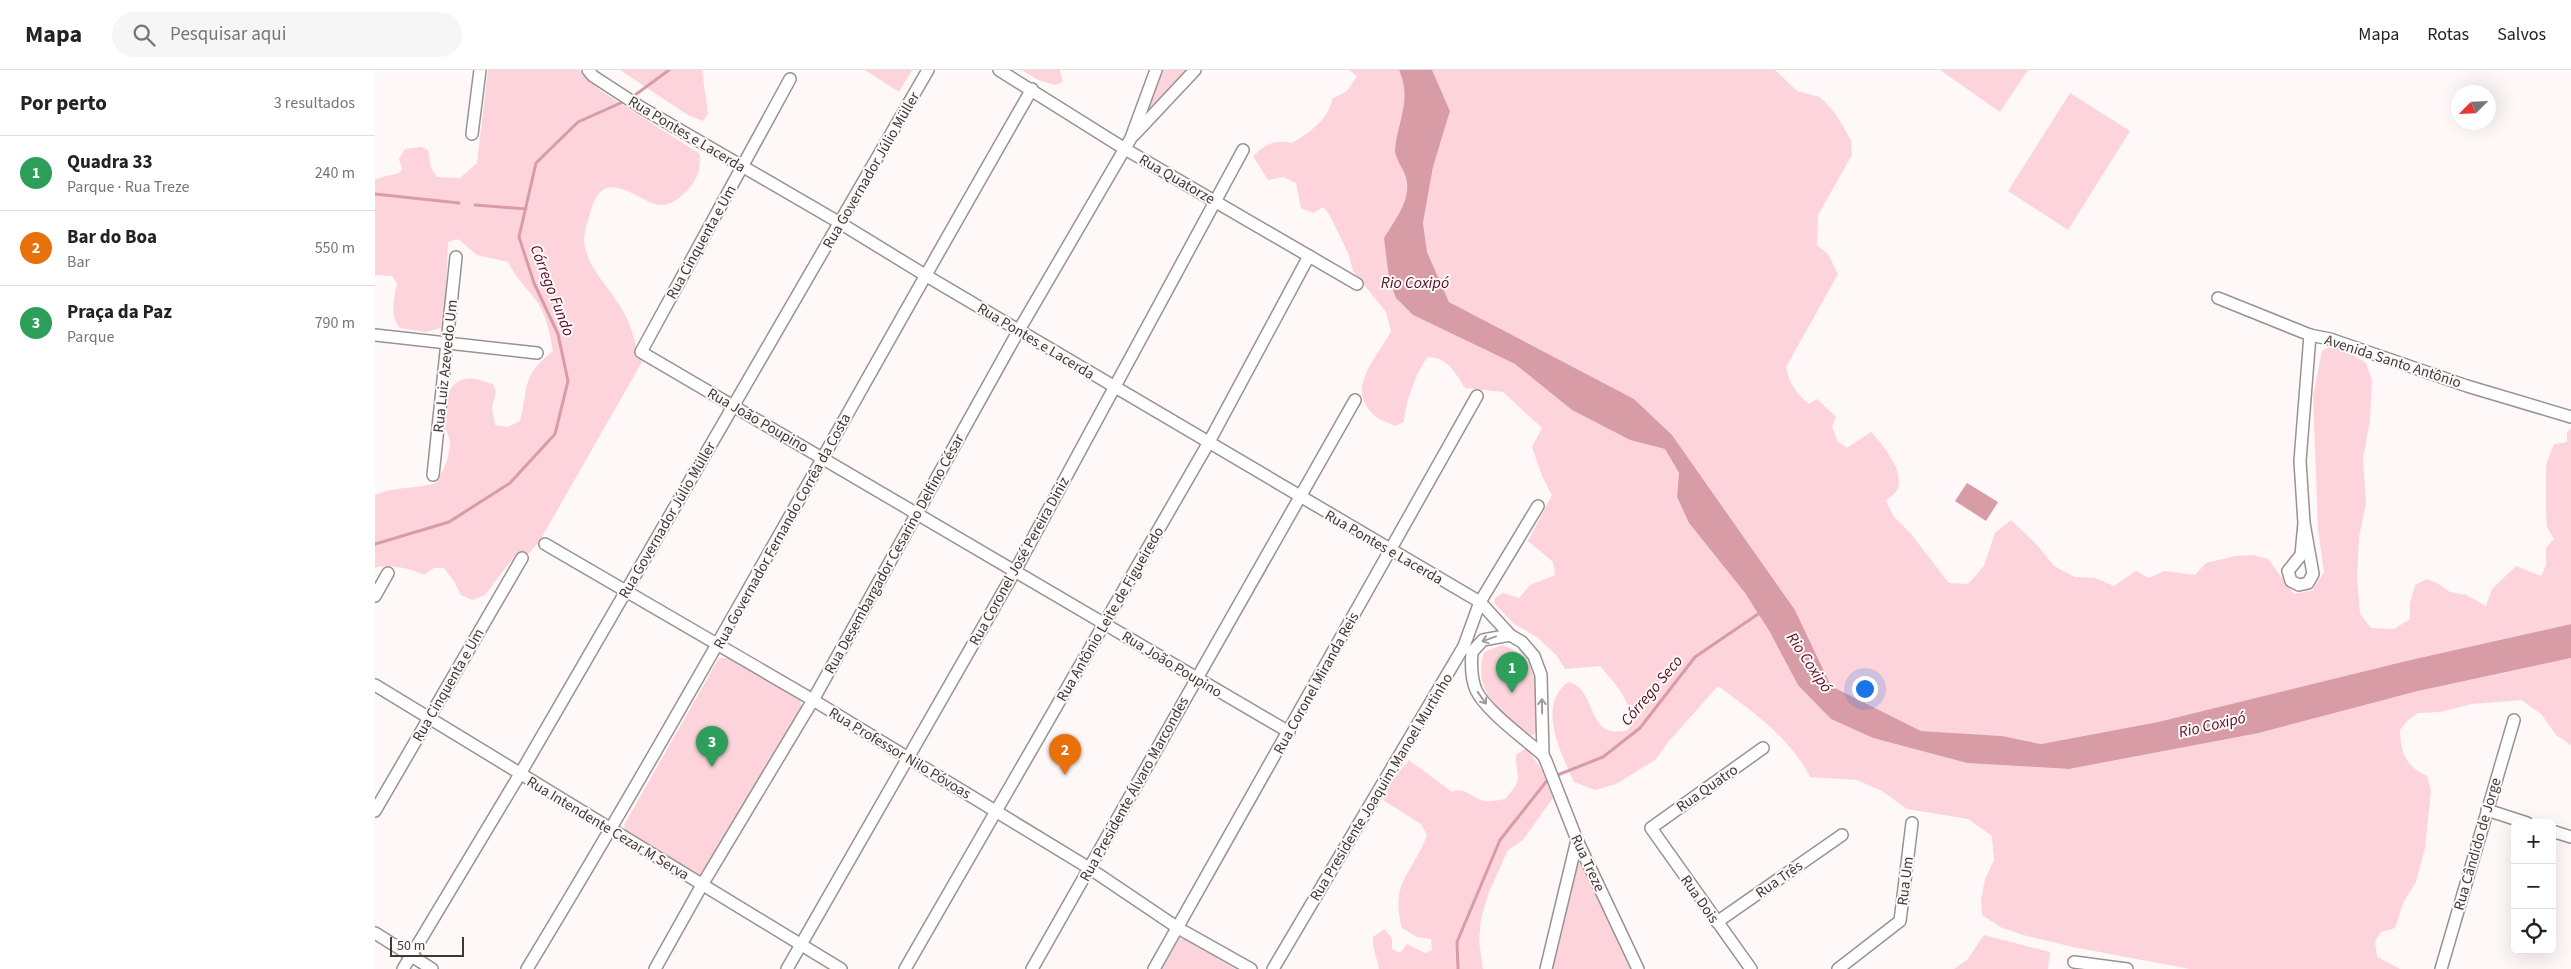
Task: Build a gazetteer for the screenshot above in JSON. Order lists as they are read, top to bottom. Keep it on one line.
{"streets":{"street":["Rua Pontes e Lacerda","Rua Governador Júlio Müller","Rua Quatorze","Rua Cinquenta e Um","Avenida Santo Antônio","Rua Luiz Azevedo Um","Rua João Poupino","Rua Governador Fernando Corrêa da Costa","Rua Desembargador Cesarino Delfino César","Rua Coronel José Pereira Diniz","Rua Antônio Leite de Figueiredo","Rua Coronel Miranda Reis","Rua Professor Nilo Póvoas","Rua Presidente Joaquim Manoel Murtinho","Rua Quatro","Rua Presidente Álvaro Marcondes","Rua Intendente Cezar M Serva","Rua Cândido de Jorge","Rua Treze","Rua Três","Rua Um","Rua Dois"]},"crossings":[["Rua Pontes e Lacerda","Rua Governador Júlio Müller"],["Rua Pontes e Lacerda","Rua Cinquenta e Um"],["Rua Pontes e Lacerda","Rua Governador Fernando Corrêa da Costa"],["Rua Pontes e Lacerda","Rua Desembargador Cesarino Delfino César"],["Rua Pontes e Lacerda","Rua Coronel José Pereira Diniz"],["Rua Pontes e Lacerda","Rua Antônio Leite de Figueiredo"],["Rua Pontes e Lacerda","Rua Coronel Miranda Reis"],["Rua Pontes e Lacerda","Rua Presidente Joaquim Manoel Murtinho"],["Rua Pontes e Lacerda","Rua Presidente Álvaro Marcondes"],["Rua Pontes e Lacerda","Rua Treze"],["Rua Governador Júlio Müller","Rua João Poupino"],["Rua Governador Júlio Müller","Rua Professor Nilo Póvoas"],["Rua Governador Júlio Müller","Rua Intendente Cezar M Serva"],["Rua Quatorze","Rua Governador Fernando Corrêa da Costa"],["Rua Quatorze","Rua Desembargador Cesarino Delfino César"],["Rua Quatorze","Rua Coronel José Pereira Diniz"],["Rua Quatorze","Rua Antônio Leite de Figueiredo"],["Rua Cinquenta e Um","Rua João Poupino"],["Rua Cinquenta e Um","Rua Intendente Cezar M Serva"],["Rua João Poupino","Rua Governador Fernando Corrêa da Costa"],["Rua João Poupino","Rua Desembargador Cesarino Delfino César"],["Rua João Poupino","Rua Coronel José Pereira Diniz"],["Rua João Poupino","Rua Antônio Leite de Figueiredo"],["Rua João Poupino","Rua Coronel Miranda Reis"],["Rua João Poupino","Rua Presidente Álvaro Marcondes"],["Rua Governador Fernando Corrêa da Costa","Rua Professor Nilo Póvoas"],["Rua Governador Fernando Corrêa da Costa","Rua Intendente Cezar M Serva"],["Rua Desembargador Cesarino Delfino César","Rua Professor Nilo Póvoas"],["Rua Desembargador Cesarino Delfino César","Rua Intendente Cezar M Serva"],["Rua Coronel José Pereira Diniz","Rua Professor Nilo Póvoas"],["Rua Coronel José Pereira Diniz","Rua Intendente Cezar M Serva"],["Rua Antônio Leite de Figueiredo","Rua Professor Nilo Póvoas"],["Rua Coronel Miranda Reis","Rua Professor Nilo Póvoas"],["Rua Professor Nilo Póvoas","Rua Presidente Álvaro Marcondes"],["Rua Presidente Joaquim Manoel Murtinho","Rua Treze"],["Rua Quatro","Rua Dois"],["Rua Três","Rua Dois"]],"water":["Rio Coxipó","Córrego Fundo","Córrego Seco"],"scale_bar":"50 m","north":"bottom left","page":{"header":"Mapa","search":"Pesquisar aqui","nav":["Mapa","Rotas","Salvos"],"heading":["Por perto","3 resultados"],"list":[{"mark":"1","name":"Quadra 33","note":"Parque · Rua Treze","value":"240 m"},{"mark":"2","name":"Bar do Boa","note":"Bar","value":"550 m"},{"mark":"3","name":"Praça da Paz","note":"Parque","value":"790 m"}],"pins":["1","3","2"],"map_buttons":["+","−"],"scale":"50 m"}}
